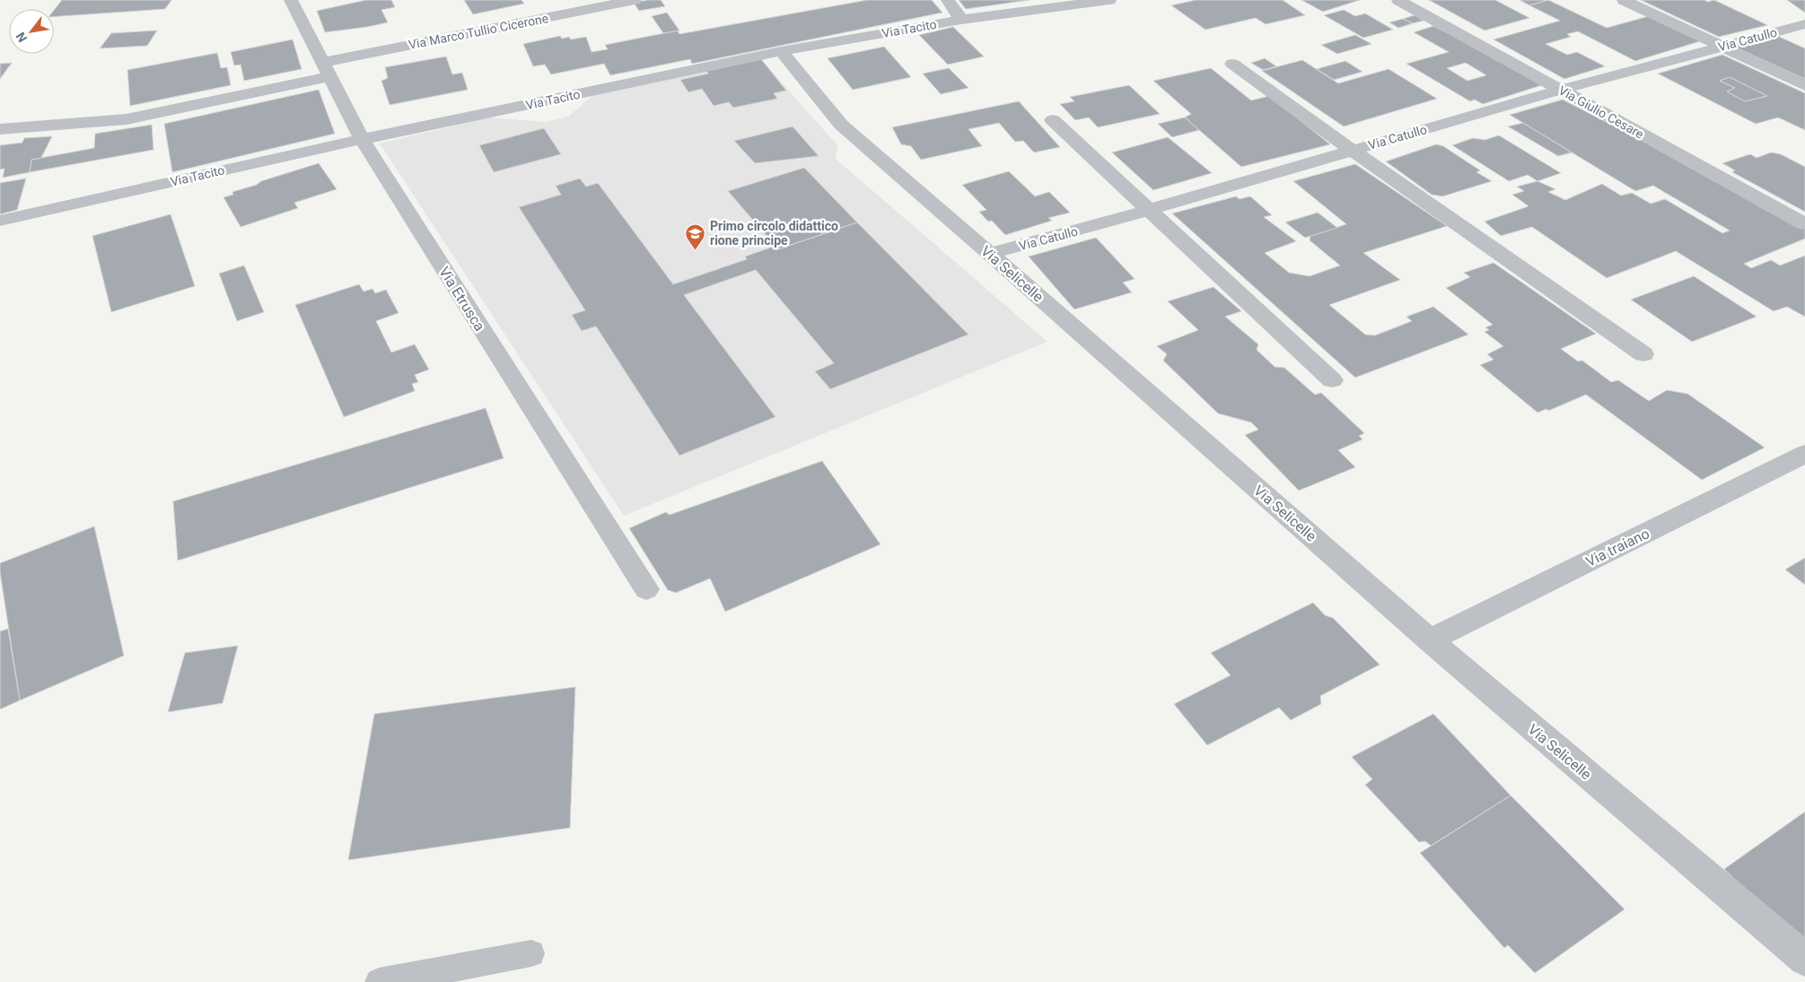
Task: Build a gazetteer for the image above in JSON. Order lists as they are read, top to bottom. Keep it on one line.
{"streets":{"street":["Via Tacito","Via Marco Tullio Cicerone","Via Catullo","Via Giulio Cesare","Via Selicelle","Via Etrusca","Via traiano"]},"crossings":[["Via Tacito","Via Selicelle"],["Via Tacito","Via Etrusca"],["Via Marco Tullio Cicerone","Via Etrusca"],["Via Catullo","Via Giulio Cesare"],["Via Catullo","Via Selicelle"],["Via Selicelle","Via traiano"]],"places":{"school or university":["Primo circolo didattico rione principe"]},"north":"bottom left"}
